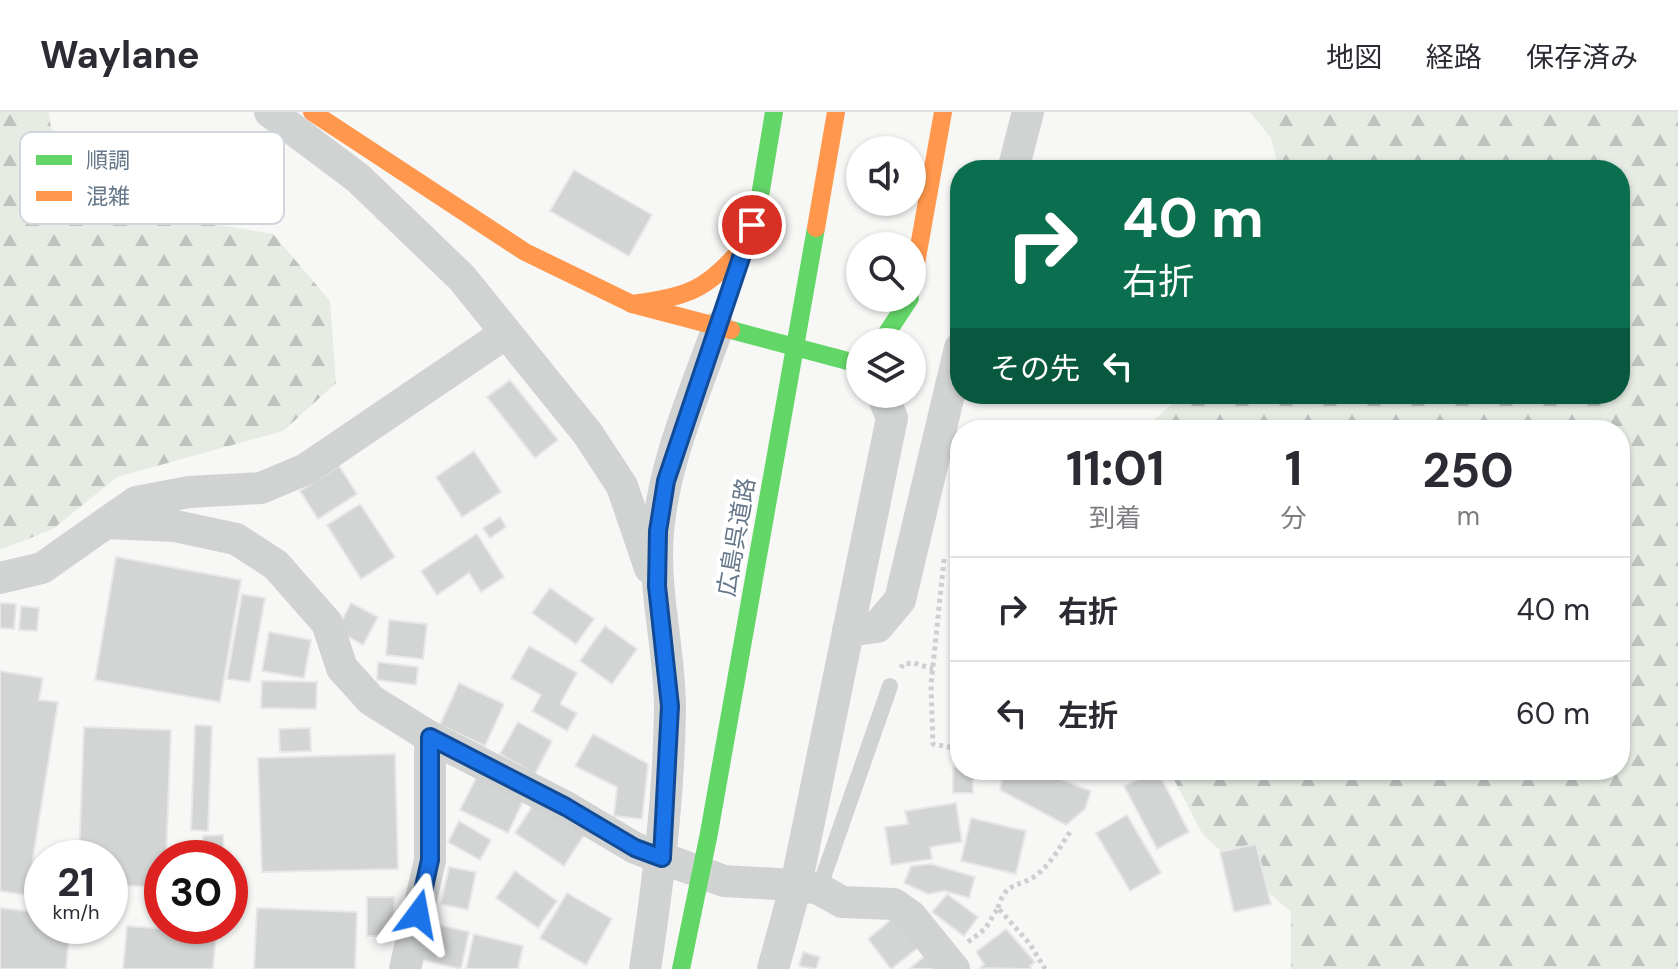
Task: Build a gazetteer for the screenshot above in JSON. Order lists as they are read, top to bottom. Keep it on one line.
{"streets":{"main road":["広島呉道路"]},"legend":["順調","混雑"],"page":{"header":"Waylane","nav":["地図","経路","保存済み"],"turn":["40 m","右折"],"then":"その先","eta":["11:01","到着","1","分","250","m"],"list":[{"name":"右折","value":"40 m"},{"name":"左折","value":"60 m"}],"speed":"21 km/h","limit":"30"}}
